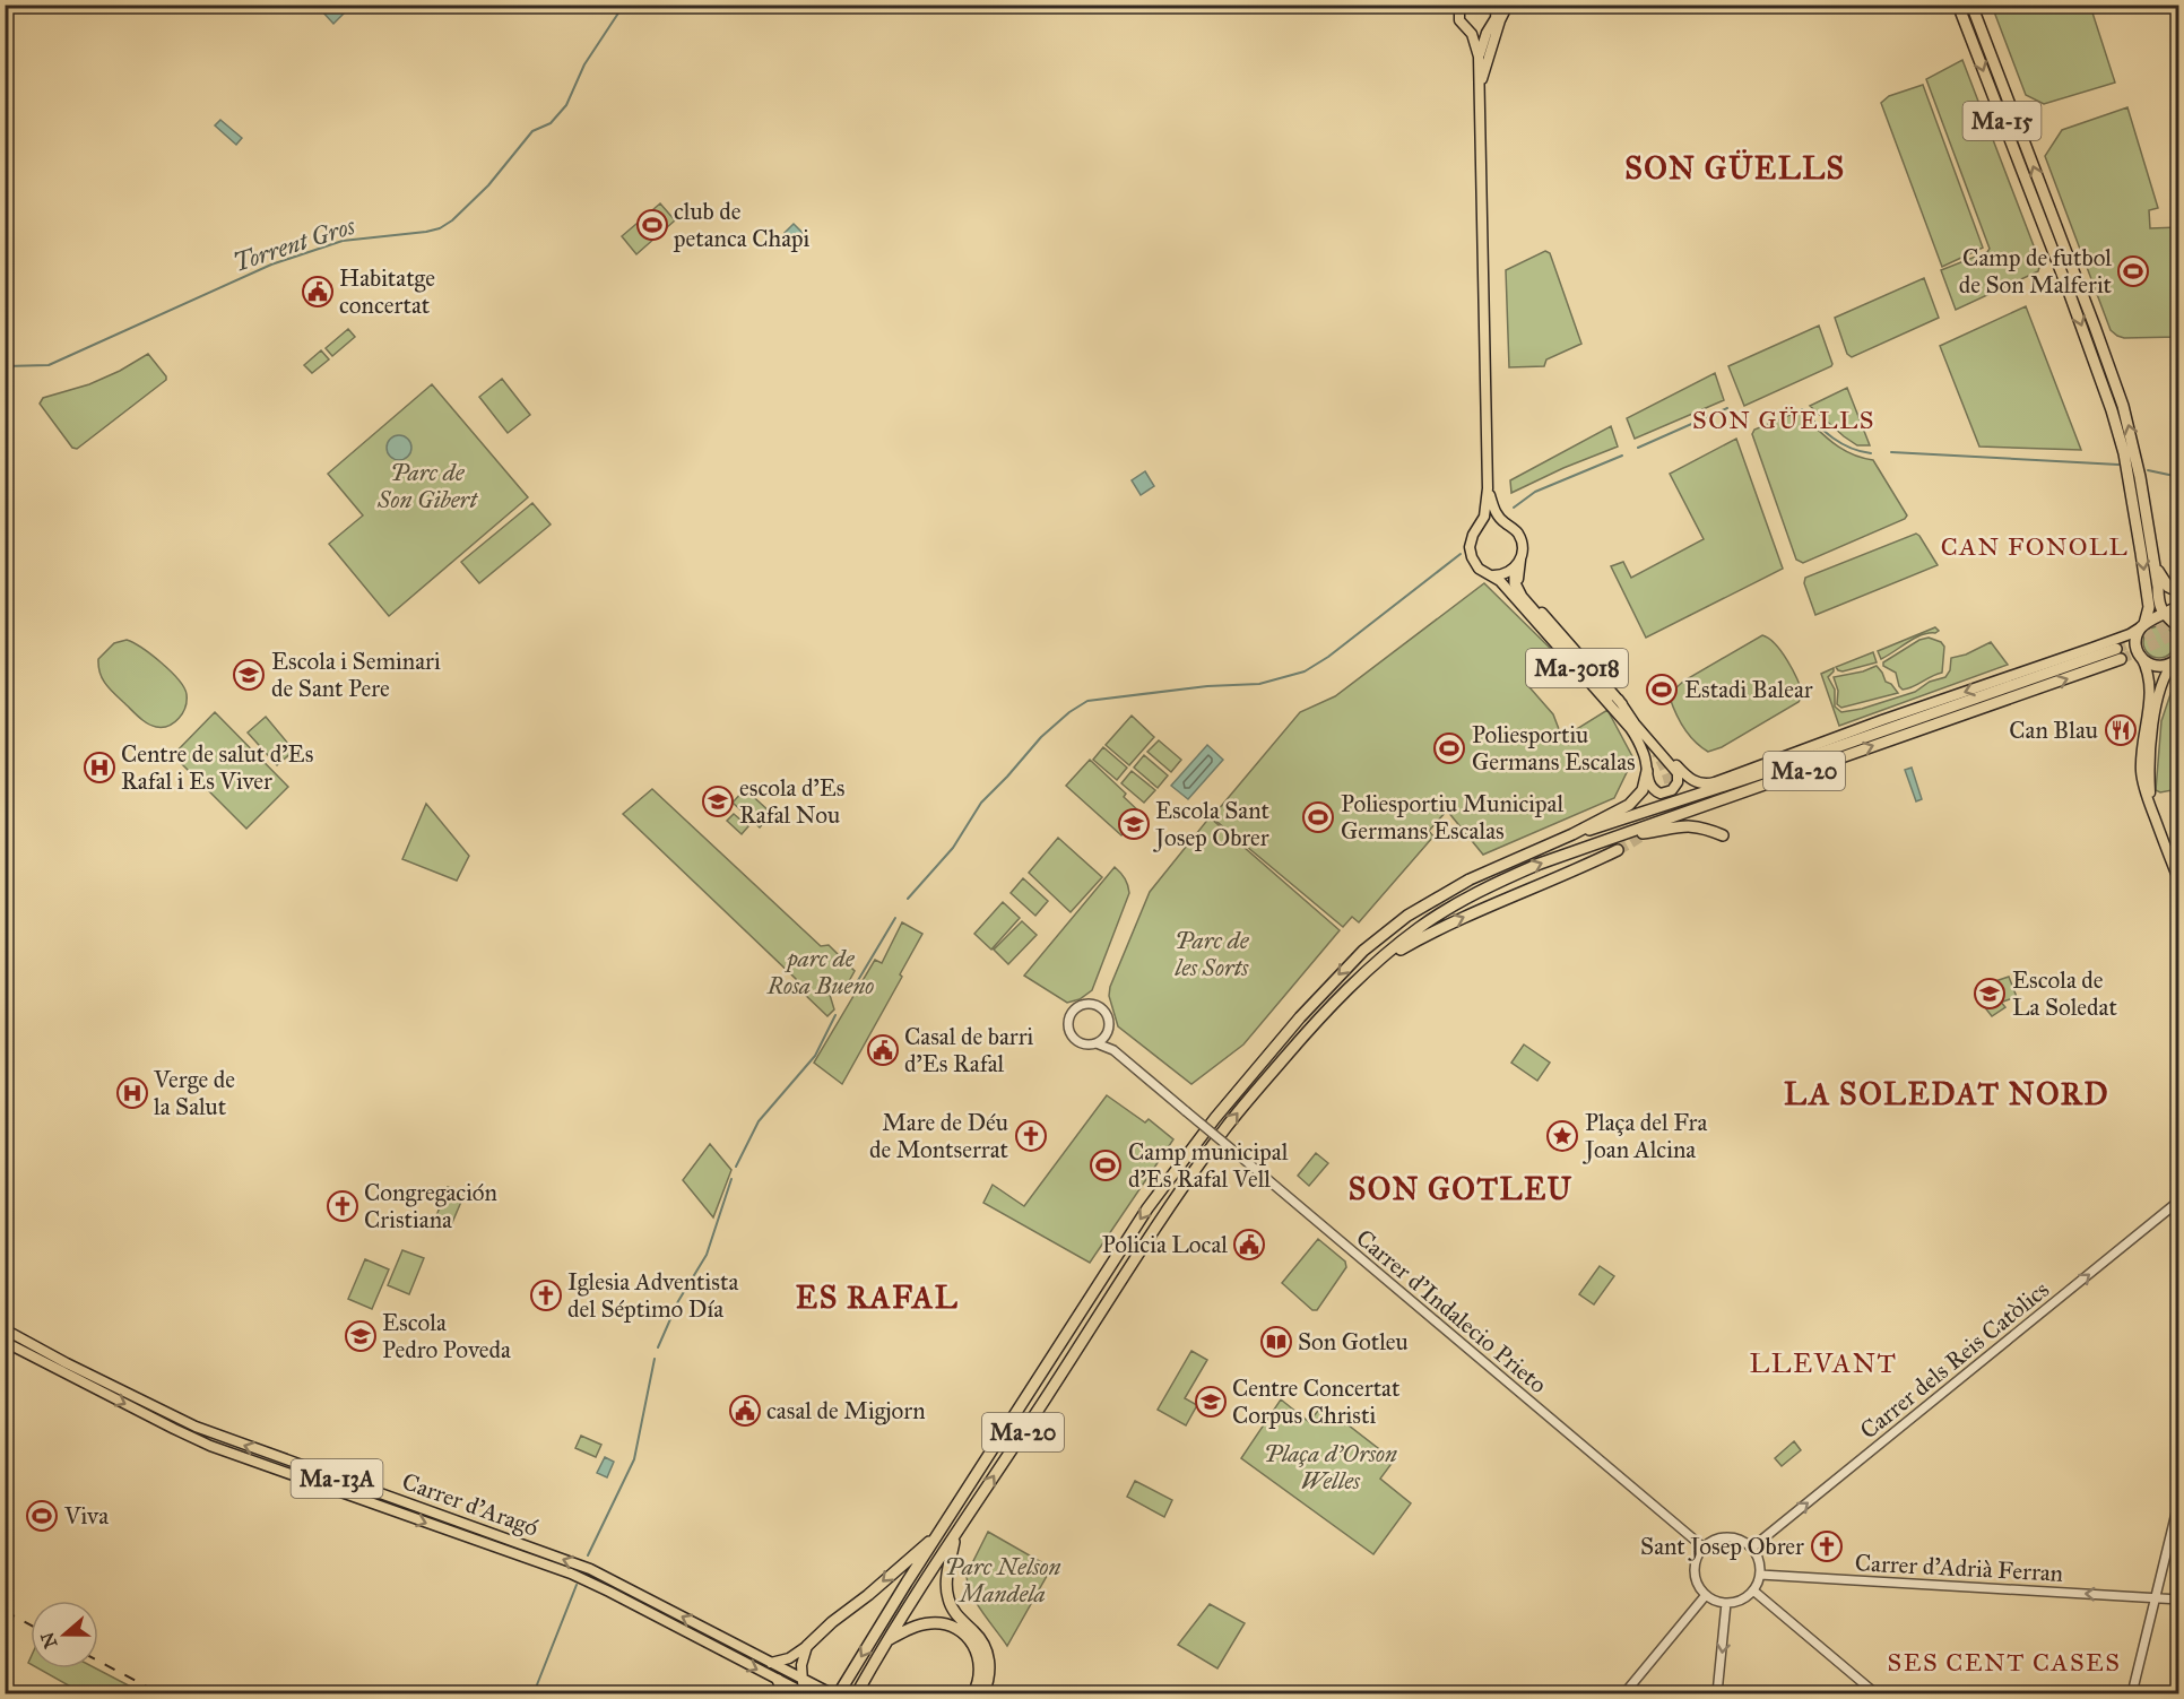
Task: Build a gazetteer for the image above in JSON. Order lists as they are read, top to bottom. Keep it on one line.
{"streets":{"highway":["Ma-15","Ma-20"],"main road":["Ma-3018","Ma-13A","Carrer d'Aragó"],"street":["Carrer d'Indalecio Prieto","Carrer dels Reis Catòlics","Carrer d'Adrià Ferran"]},"crossings":[["Carrer d'Indalecio Prieto","Carrer dels Reis Catòlics"],["Carrer d'Indalecio Prieto","Carrer d'Adrià Ferran"],["Carrer dels Reis Catòlics","Carrer d'Adrià Ferran"]],"one_way":["Carrer dels Reis Catòlics","Carrer d'Adrià Ferran"],"districts":["SON GÜELLS","SON GÜELLS","CAN FONOLL","LA SOLEDAT NORD","SON GOTLEU","ES RAFAL","LLEVANT","SES CENT CASES"],"water":["Torrent Gros"],"parks":["Parc de Son Gibert","Parc de les Sorts","parc de Rosa Bueno","Plaça d'Orson Welles","Parc Nelson Mandela"],"places":{"sports":["club de petanca Chapi","Camp de futbol de Son Malferit","Estadi Balear","Poliesportiu Germans Escalas","Poliesportiu Municipal Germans Escalas","Camp municipal d'Es Rafal Vell","Viva"],"public building":["Habitatge concertat","Casal de barri d'Es Rafal","Policia Local","casal de Migjorn"],"school or university":["Escola i Seminari de Sant Pere","escola d'Es Rafal Nou","Escola Sant Josep Obrer","Escola de La Soledat","Escola Pedro Poveda","Centre Concertat Corpus Christi"],"restaurant":["Can Blau"],"hospital":["Centre de salut d'Es Rafal i Es Viver","Verge de la Salut"],"church":["Mare de Déu de Montserrat","Congregación Cristiana","Iglesia Adventista del Séptimo Día","Sant Josep Obrer"],"place":["Plaça del Fra Joan Alcina"],"library":["Son Gotleu"]},"north":"left"}
